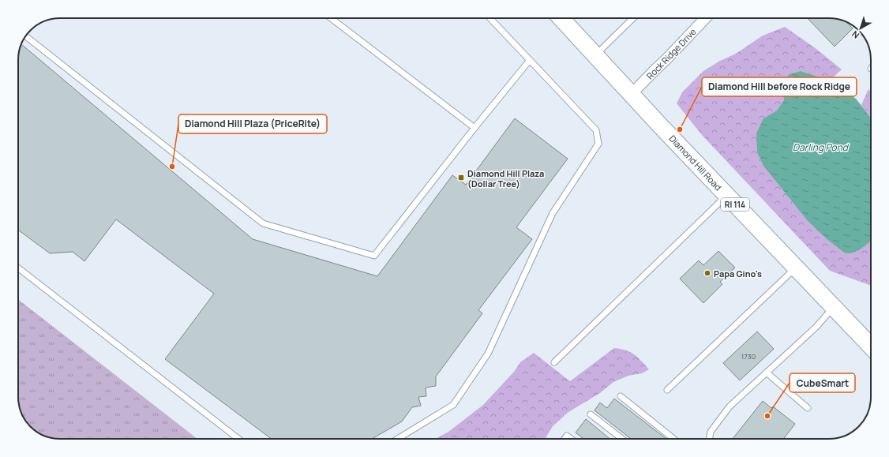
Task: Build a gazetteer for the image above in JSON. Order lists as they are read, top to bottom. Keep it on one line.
{"streets":{"main road":["Diamond Hill Road","RI 114"],"street":["Rock Ridge Drive"]},"crossings":[["Rock Ridge Drive","Diamond Hill Road"]],"water":["Darling Pond"],"places":{"other":["Diamond Hill before Rock Ridge","Diamond Hill Plaza (PriceRite)","Papa Gino's","CubeSmart"],"transit":["Diamond Hill Plaza (Dollar Tree)"]},"house_numbers":["1730"],"north":"bottom left"}
